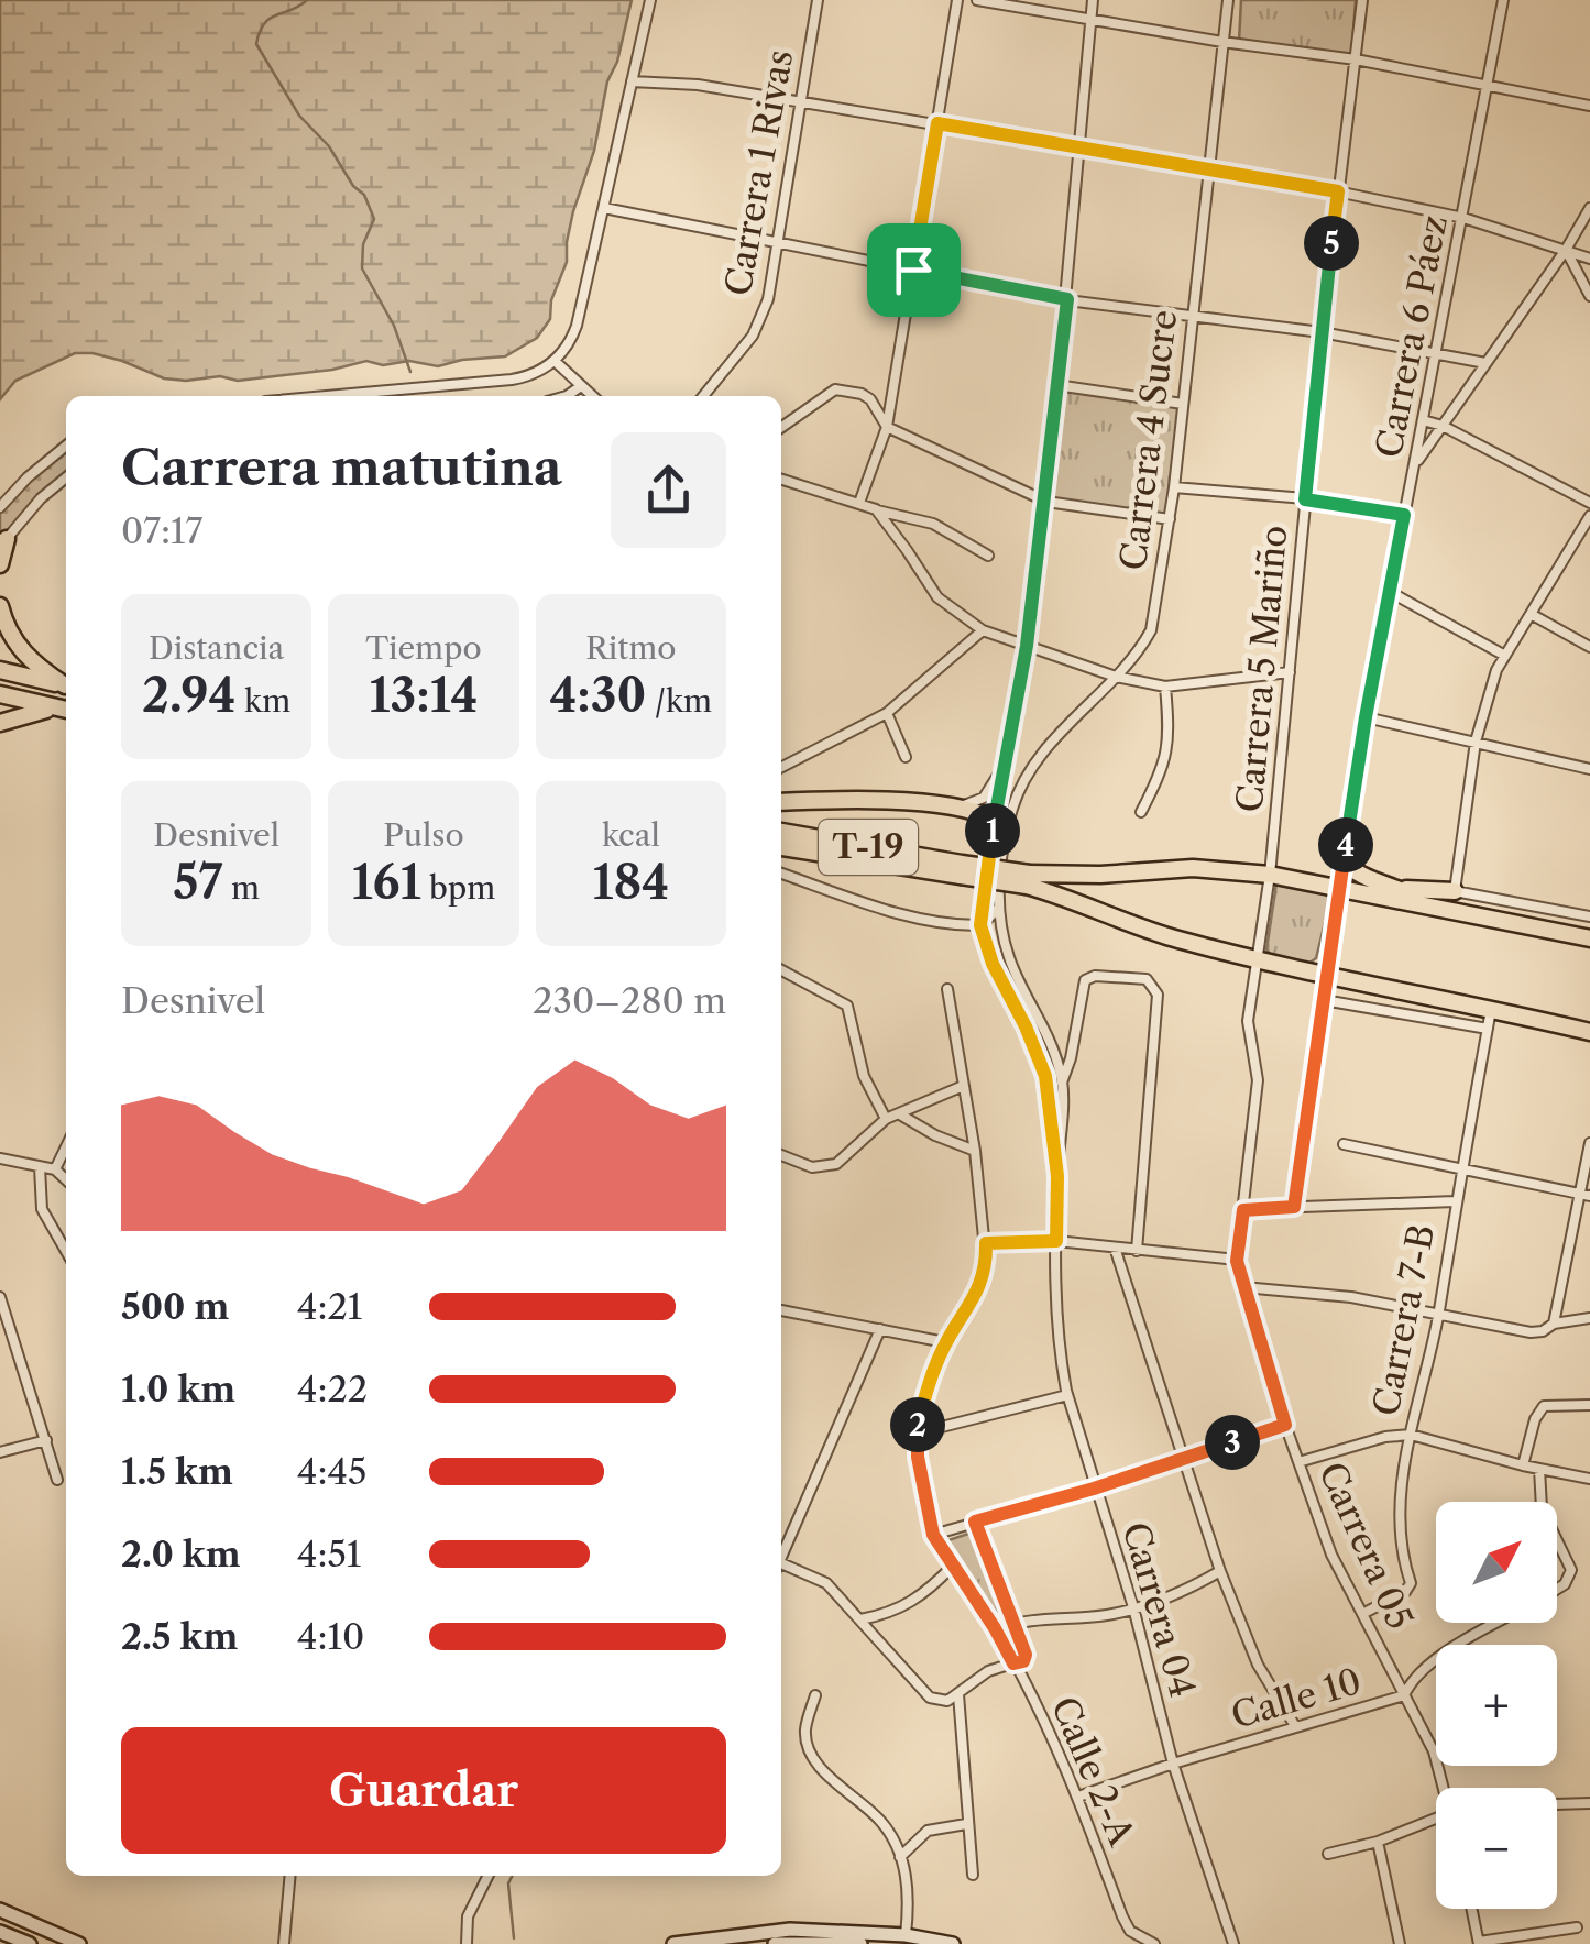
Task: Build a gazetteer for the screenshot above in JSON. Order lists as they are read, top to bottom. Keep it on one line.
{"streets":{"highway":["T-19"],"street":["Carrera 1 Rivas","Carrera 6 Páez","Carrera 4 Sucre","Carrera 5 Mariño","Carrera 7-B","Carrera 05","Carrera 04","Calle 10","Calle 2-A"]},"crossings":[["Carrera 6 Páez","T-19"],["Carrera 4 Sucre","Carrera 04"],["Carrera 5 Mariño","T-19"],["Carrera 5 Mariño","Carrera 05"],["T-19","Carrera 7-B"],["Carrera 7-B","Carrera 05"],["Carrera 05","Calle 10"],["Carrera 04","Calle 10"],["Calle 10","Calle 2-A"]],"north":"top right","page":{"pins":["5","1","4","2","3"],"heading":["Carrera matutina","07:17"],"stats":[["Distancia","2.94 km"],["Tiempo","13:14"],["Ritmo","4:30 /km"],["Desnivel","57 m"],["Pulso","161 bpm"],["kcal","184"]],"chart":["Desnivel","230–280 m"],"list":[{"name":"500 m","note":"4:21"},{"name":"1.0 km","note":"4:22"},{"name":"1.5 km","note":"4:45"},{"name":"2.0 km","note":"4:51"},{"name":"2.5 km","note":"4:10"}],"map_buttons":["+","−"],"buttons":"Guardar"}}
